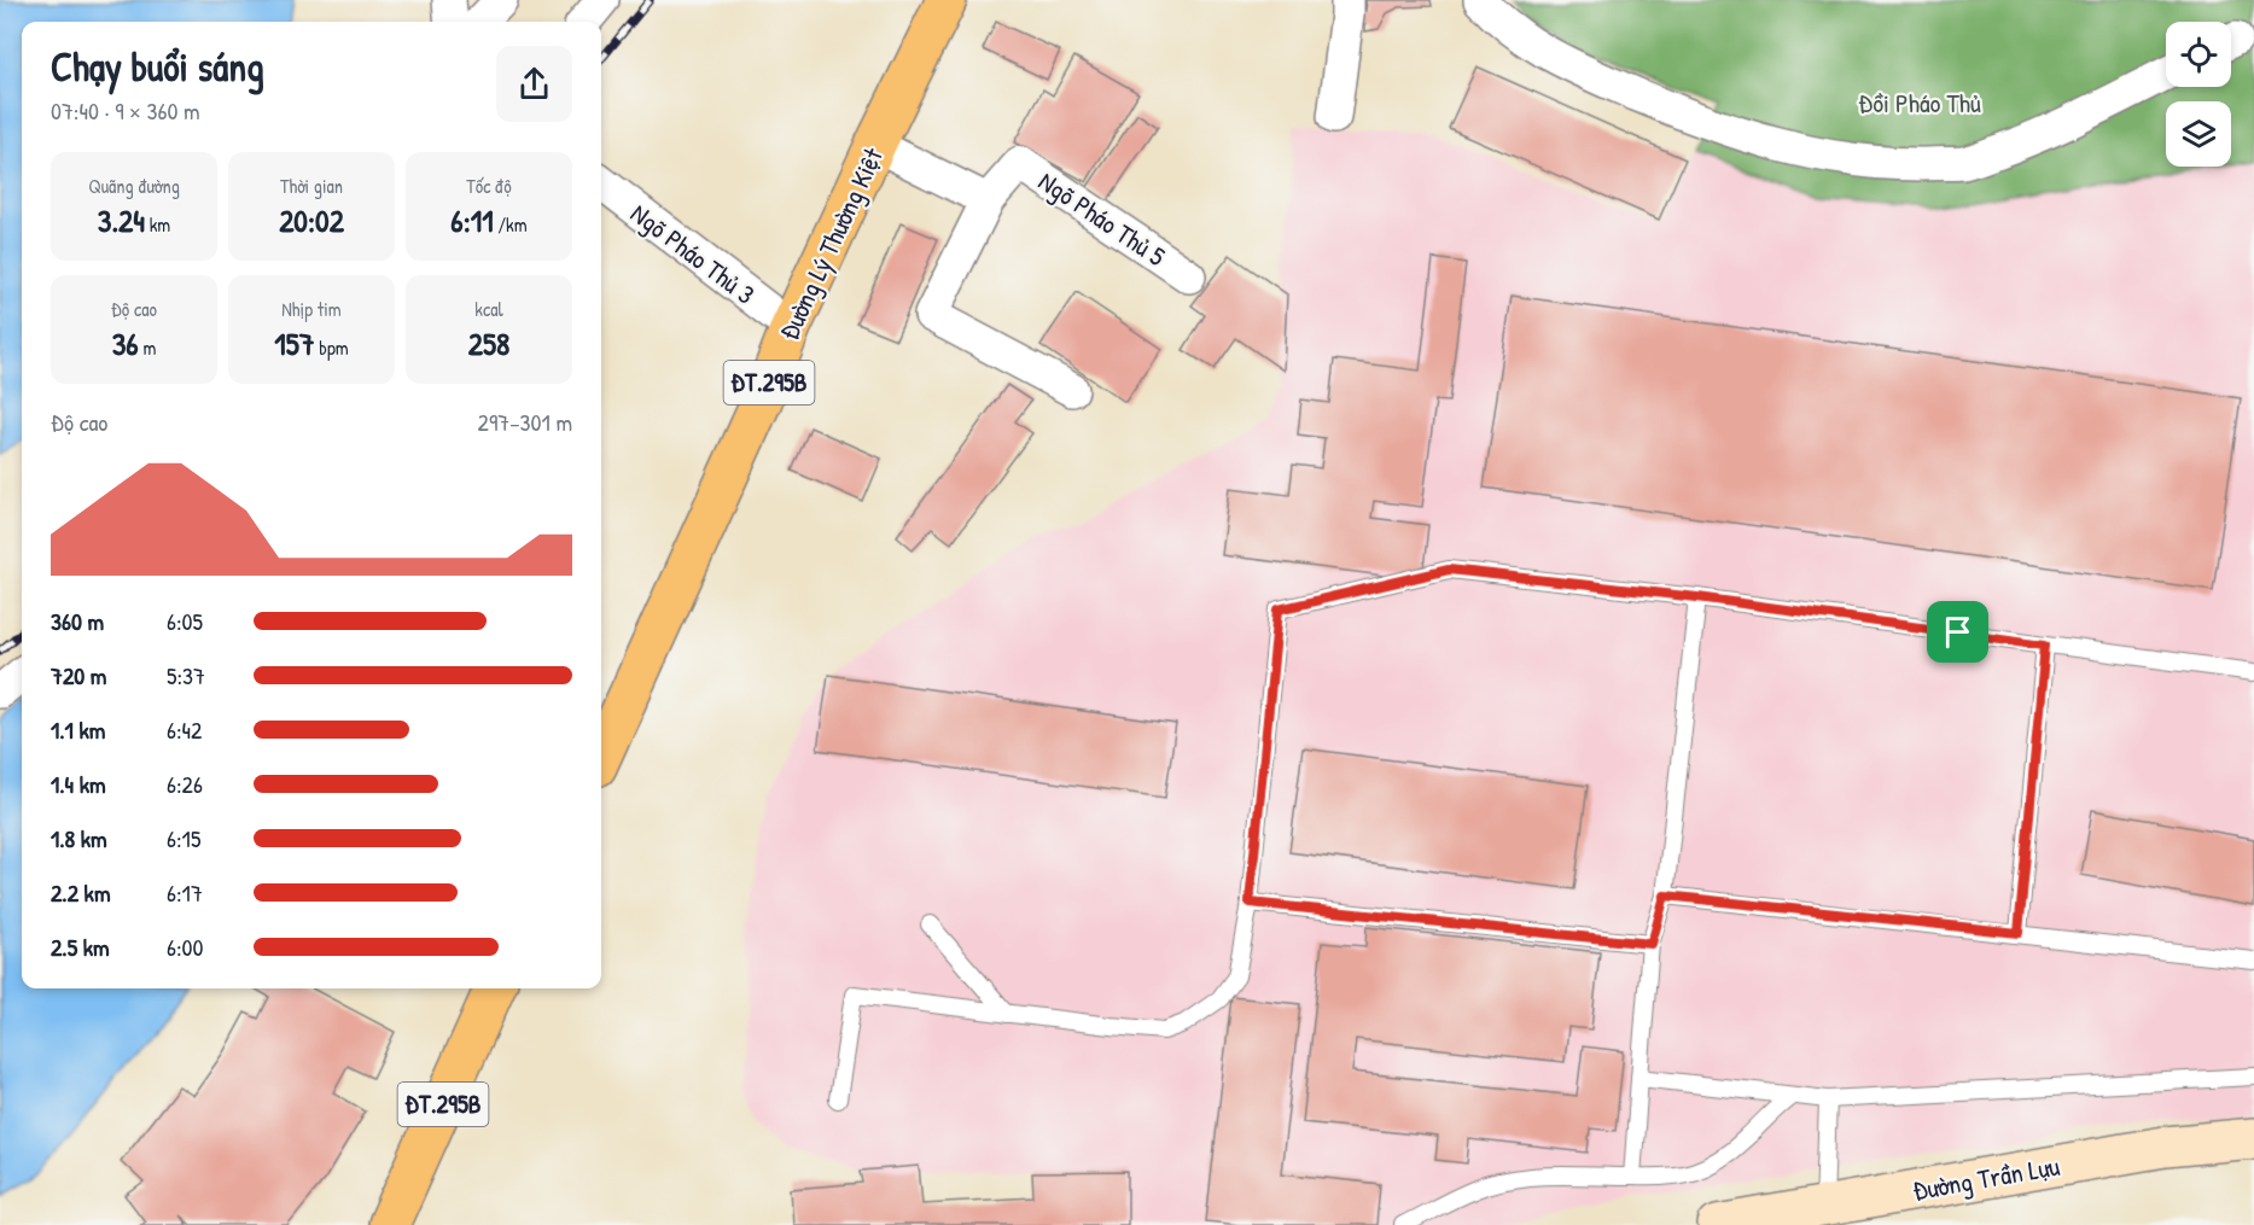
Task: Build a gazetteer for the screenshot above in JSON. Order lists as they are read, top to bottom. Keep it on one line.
{"streets":{"main road":["Đường Lý Thường Kiệt","ĐT.295B","Đường Trần Lựu"],"street":["Ngõ Pháo Thủ 5","Ngõ Pháo Thủ 3"]},"crossings":[["Đường Lý Thường Kiệt","Ngõ Pháo Thủ 3"]],"parks":["Đồi Pháo Thủ"],"page":{"heading":["Chạy buổi sáng","07:40 · 9 × 360 m"],"stats":[["Quãng đường","3.24 km"],["Thời gian","20:02"],["Tốc độ","6:11 /km"],["Độ cao","36 m"],["Nhịp tim","157 bpm"],["kcal","258"]],"chart":["Độ cao","297–301 m"],"list":[{"name":"360 m","note":"6:05"},{"name":"720 m","note":"5:37"},{"name":"1.1 km","note":"6:42"},{"name":"1.4 km","note":"6:26"},{"name":"1.8 km","note":"6:15"},{"name":"2.2 km","note":"6:17"},{"name":"2.5 km","note":"6:00"}]}}
